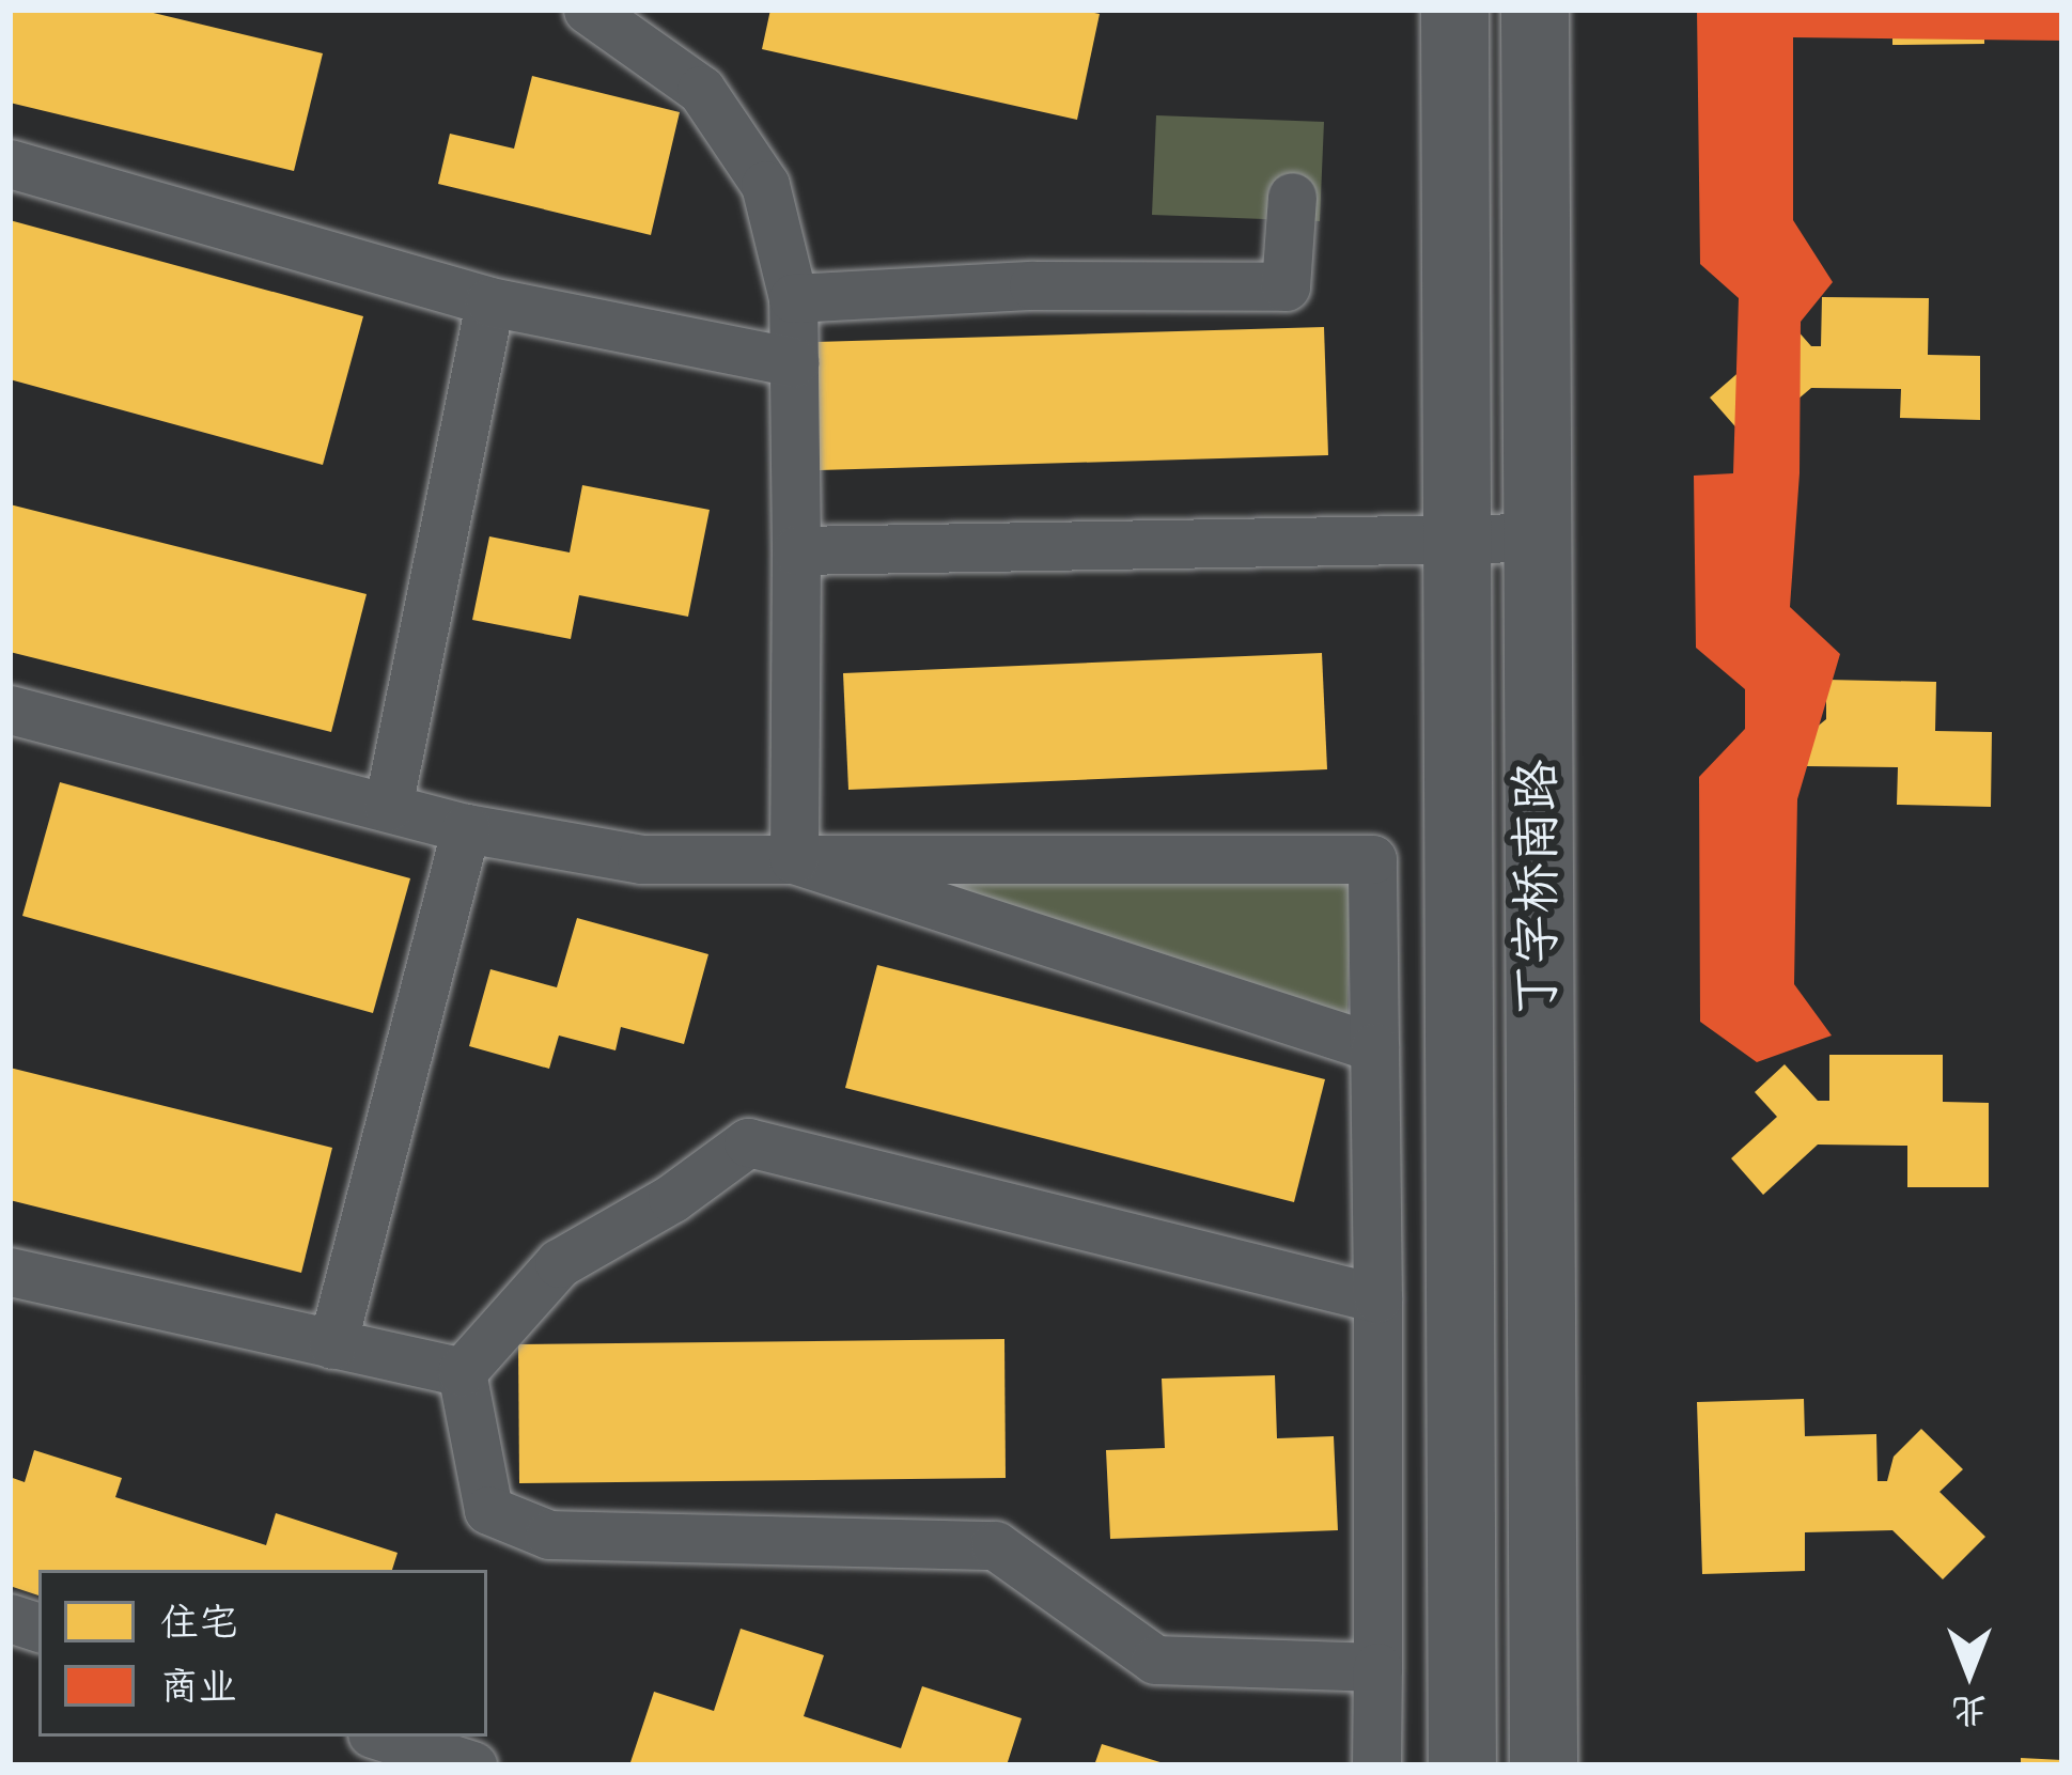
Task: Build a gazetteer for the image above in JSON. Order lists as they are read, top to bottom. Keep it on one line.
{"streets":{"main road":["丁字桥南路"]},"legend":["住宅","商业"],"north":"bottom"}
